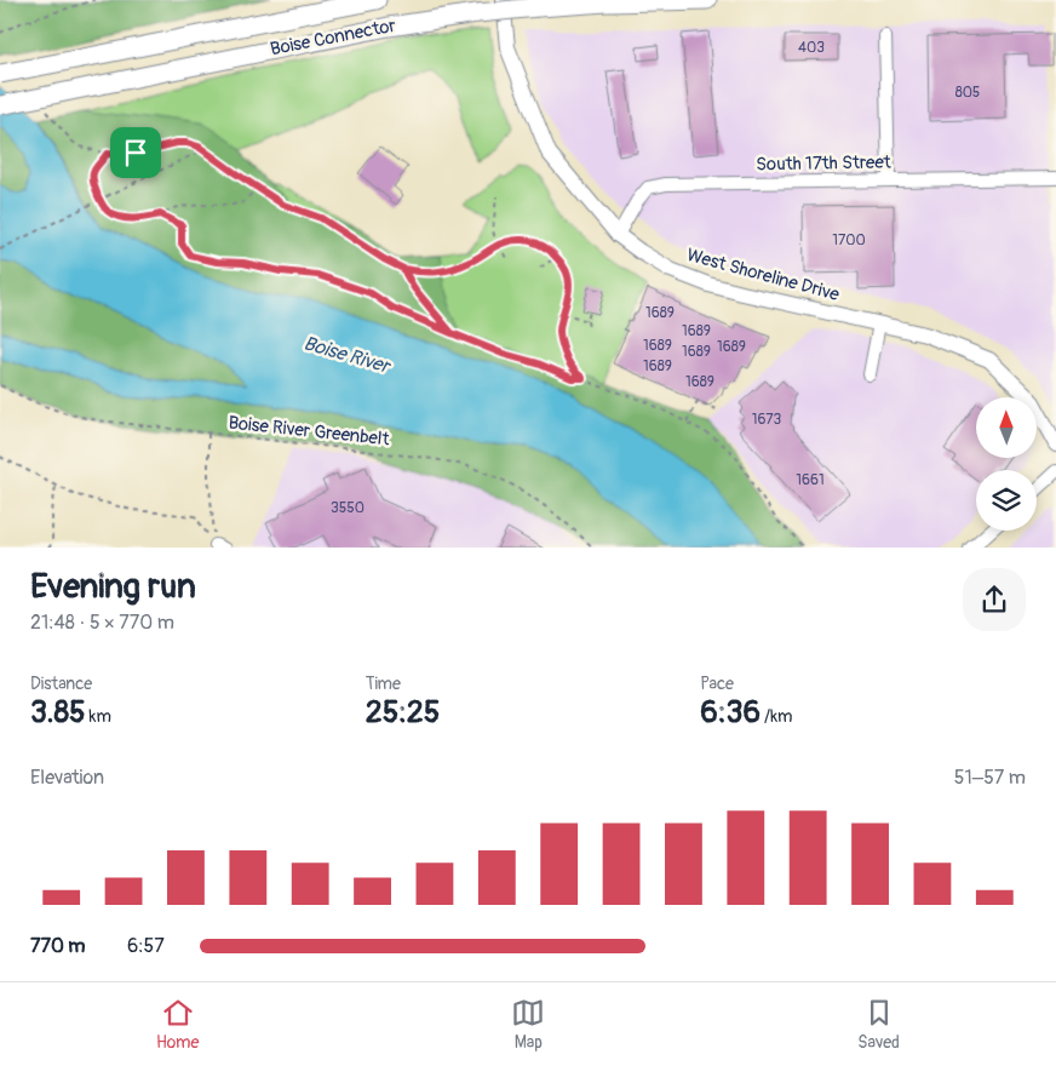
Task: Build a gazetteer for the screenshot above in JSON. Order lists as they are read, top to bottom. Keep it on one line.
{"streets":{"highway":["Boise Connector"],"main road":["West Shoreline Drive"],"street":["South 17th Street"],"path":["Boise River Greenbelt"]},"crossings":[["South 17th Street","West Shoreline Drive"]],"water":["Boise River"],"house_numbers":["403","805","1700","1689","1689","1689","1689","1689","1689","1689","1673","1661","3550"],"north":"top","page":{"heading":["Evening run","21:48 · 5 × 770 m"],"stats":[["Distance","3.85 km"],["Time","25:25"],["Pace","6:36 /km"]],"chart":["Elevation","51–57 m"],"list":[{"name":"770 m","note":"6:57"}],"tabs":["Home","Map","Saved"]}}
